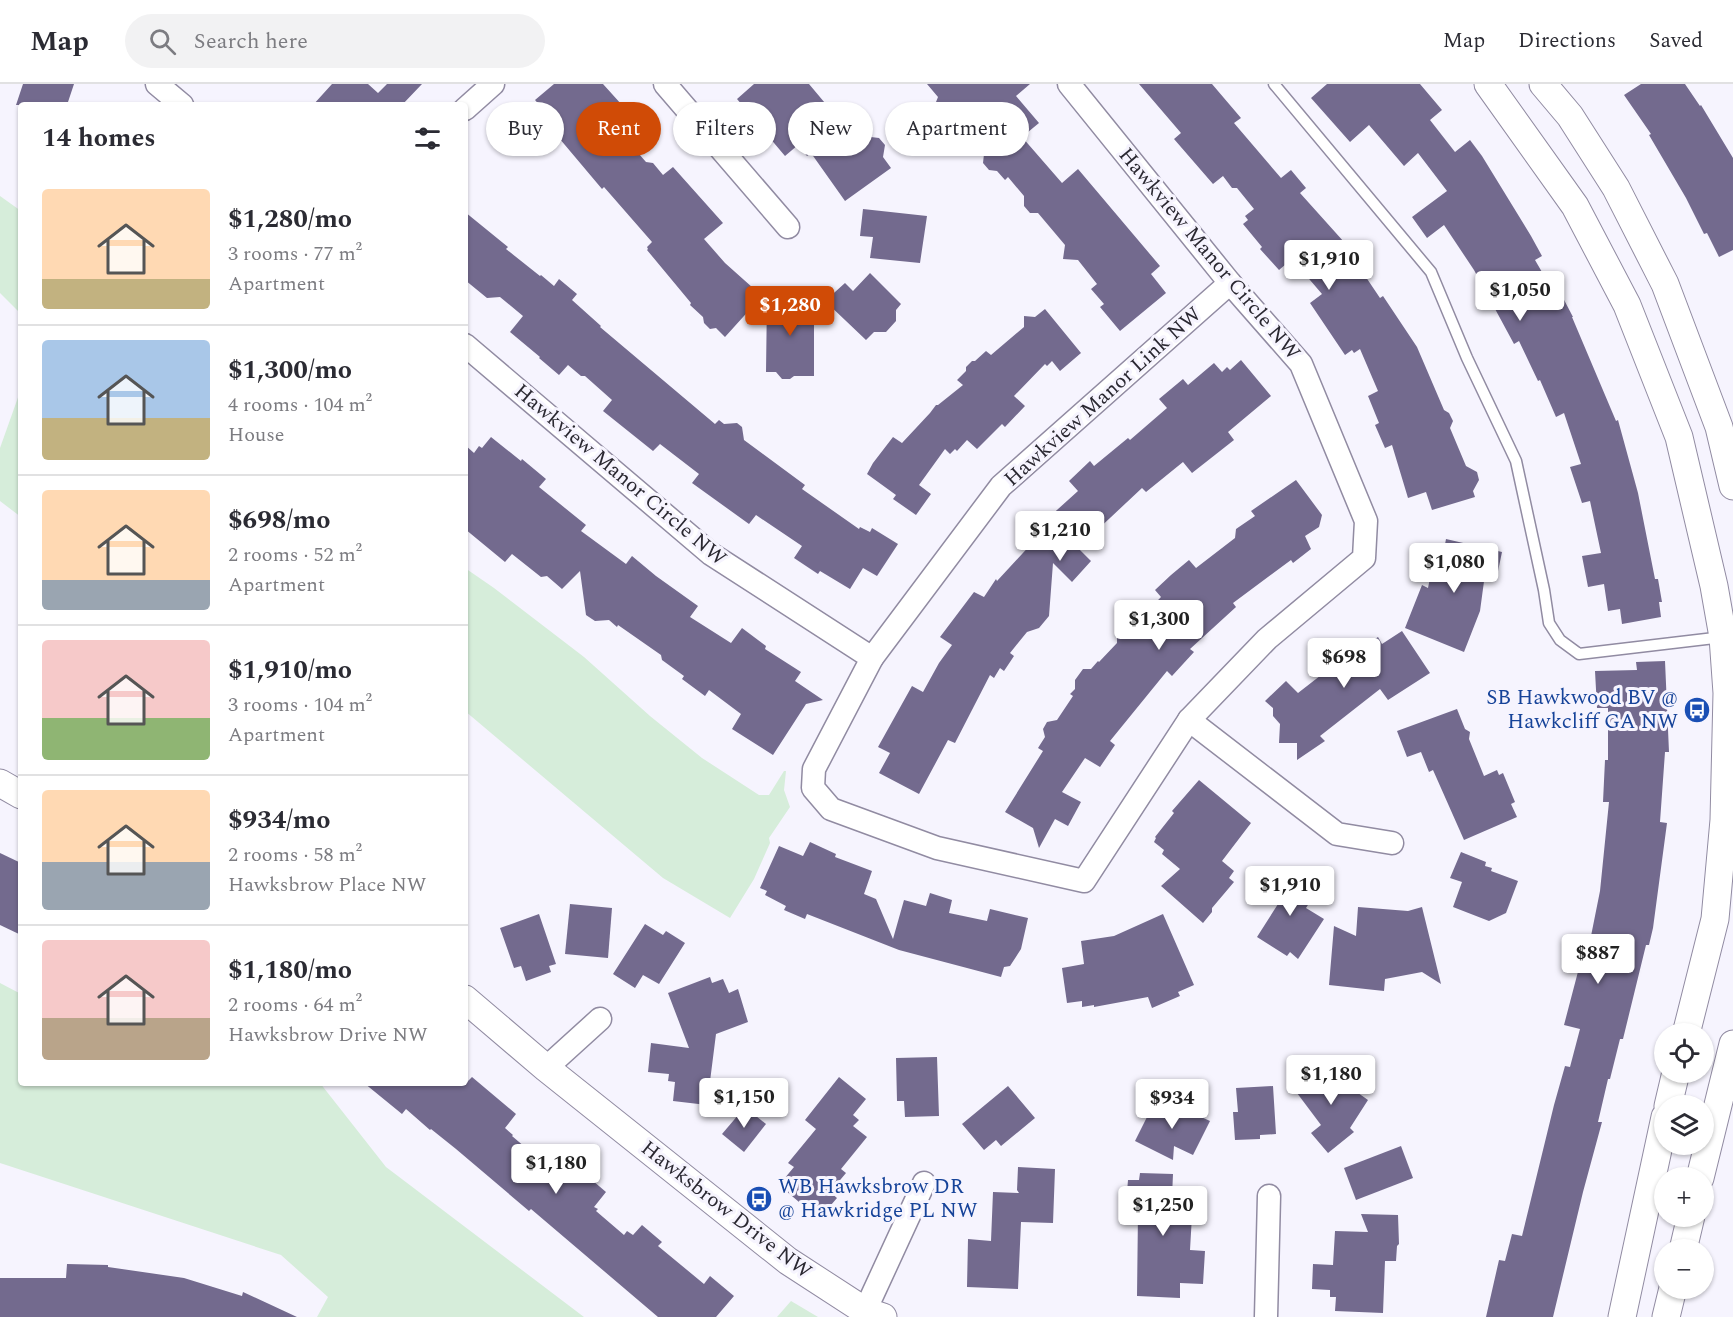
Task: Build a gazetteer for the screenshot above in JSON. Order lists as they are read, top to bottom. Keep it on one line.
{"streets":{"street":["Hawkview Manor Circle NW","Hawkview Manor Link NW","Hawksbrow Drive NW"]},"crossings":[["Hawkview Manor Circle NW","Hawkview Manor Link NW"]],"places":{"bus stop":["SB Hawkwood BV @ Hawkcliff GA NW","WB Hawksbrow DR @ Hawkridge PL NW"]},"page":{"header":"Map","search":"Search here","nav":["Map","Directions","Saved"],"chip":["Buy","Rent","Filters","New","Apartment"],"heading":"14 homes","list":[{"name":"$1,280/mo","note":"3 rooms · 77 m² · Apartment"},{"name":"$1,300/mo","note":"4 rooms · 104 m² · House"},{"name":"$698/mo","note":"2 rooms · 52 m² · Apartment"},{"name":"$1,910/mo","note":"3 rooms · 104 m² · Apartment"},{"name":"$934/mo","note":"2 rooms · 58 m² · Hawksbrow Place NW"},{"name":"$1,180/mo","note":"2 rooms · 64 m² · Hawksbrow Drive NW"}],"price":["$1,910","$1,050","$1,280","$1,210","$1,080","$1,300","$698","$1,910","$887","$1,180","$1,150","$934","$1,180","$1,250"],"map_buttons":["+","−"]}}
